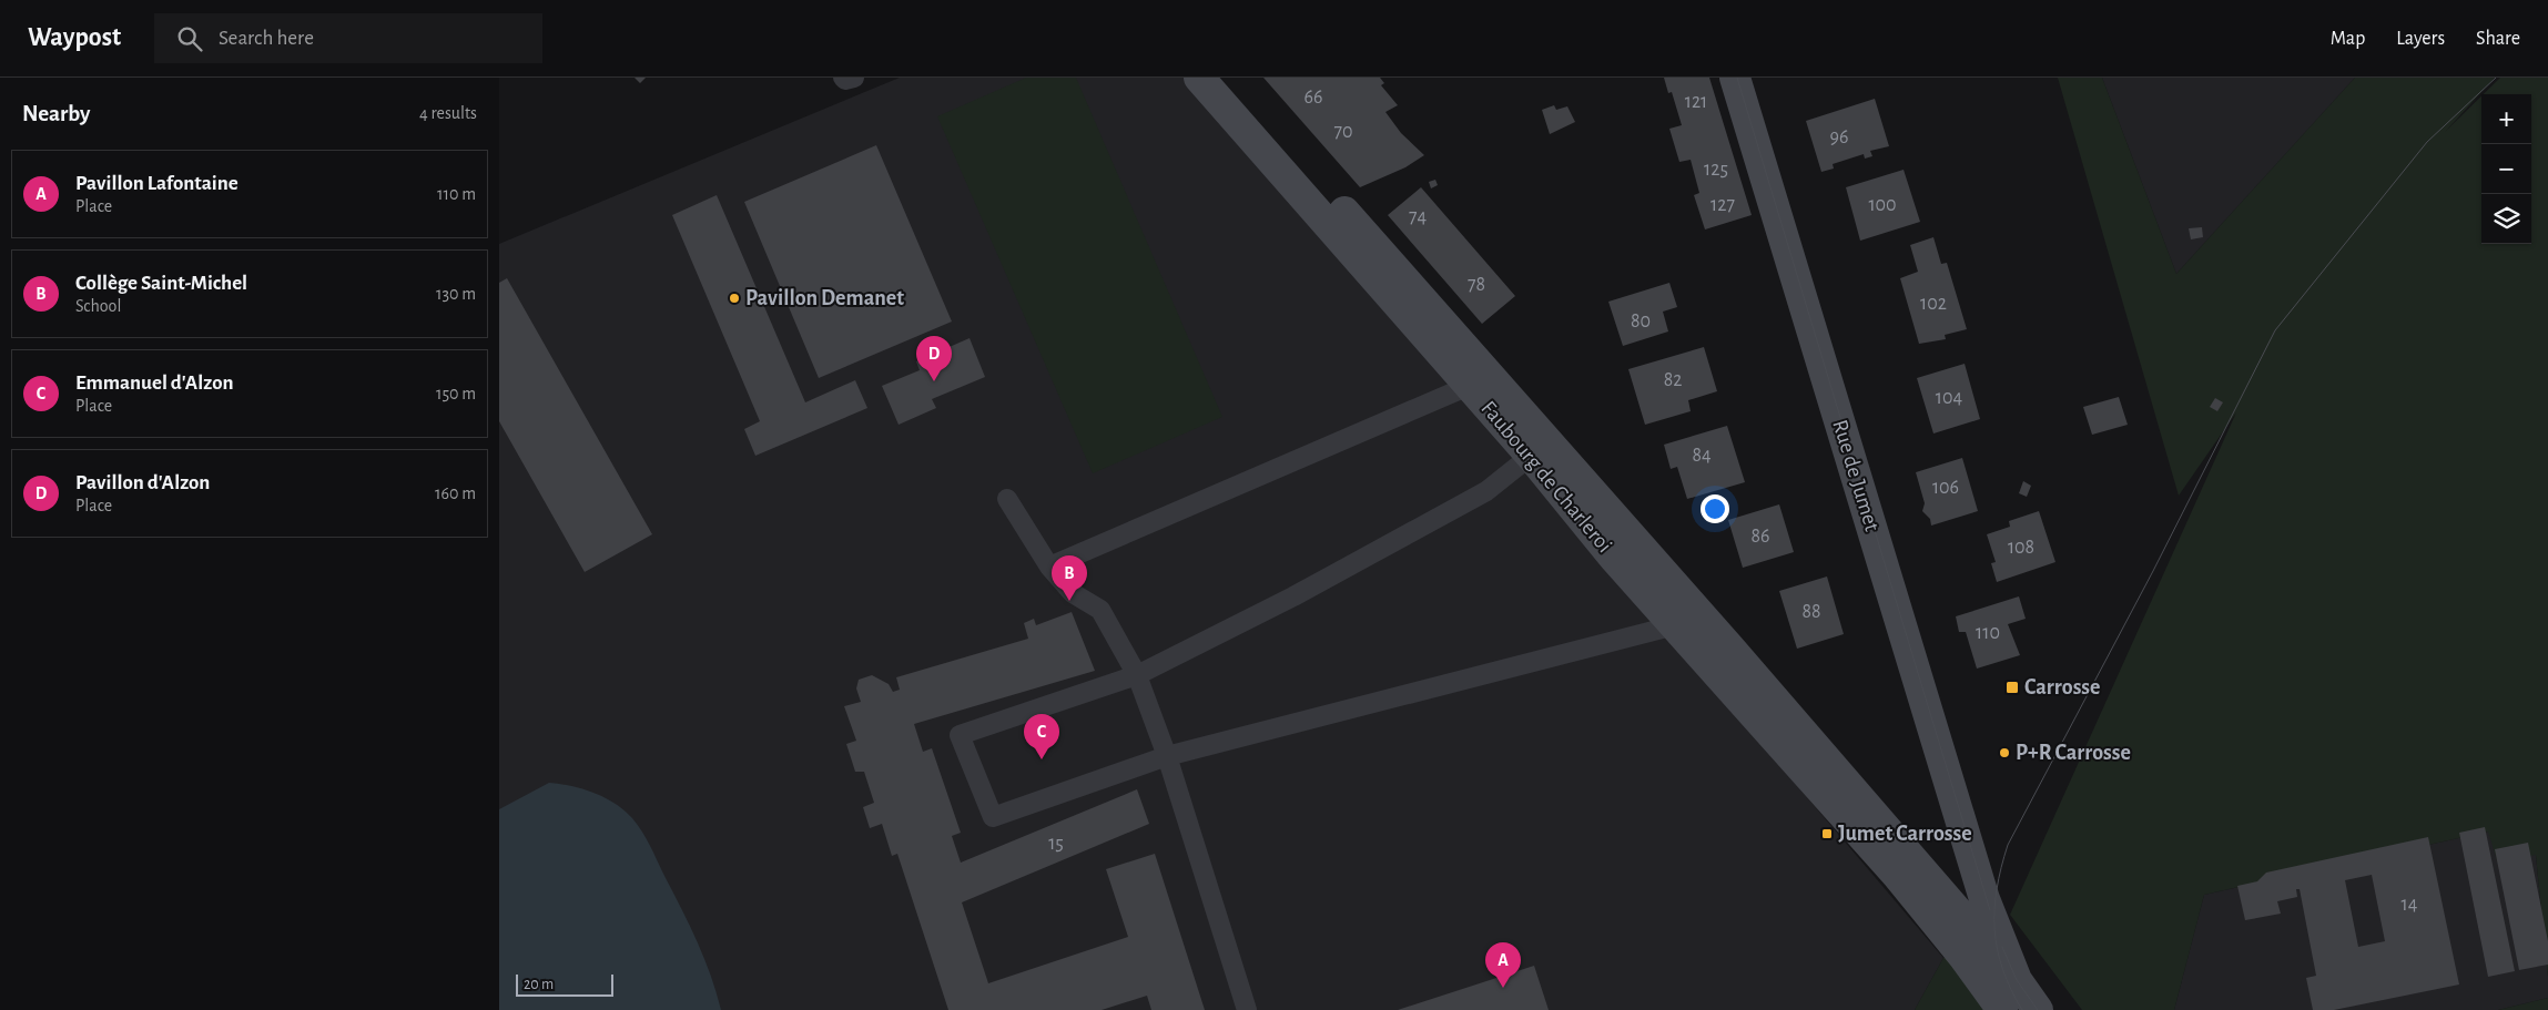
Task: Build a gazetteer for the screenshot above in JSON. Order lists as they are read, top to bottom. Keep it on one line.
{"streets":{"main road":["Rue de Jumet","Faubourg de Charleroi"]},"places":{"other":["Pavillon Demanet","P+R Carrosse"],"transit":["Carrosse","Jumet Carrosse"]},"house_numbers":["66","121","70","96","125","127","100","74","78","102","80","82","104","84","106","86","108","88","110","15","14"],"scale_bar":"20 m","page":{"header":"Waypost","search":"Search here","nav":["Map","Layers","Share"],"heading":["Nearby","4 results"],"map_buttons":["+","−"],"list":[{"mark":"A","name":"Pavillon Lafontaine","note":"Place","value":"110 m"},{"mark":"B","name":"Collège Saint-Michel","note":"School","value":"130 m"},{"mark":"C","name":"Emmanuel d'Alzon","note":"Place","value":"150 m"},{"mark":"D","name":"Pavillon d'Alzon","note":"Place","value":"160 m"}],"pins":["D","B","C","A"],"scale":"20 m"}}
